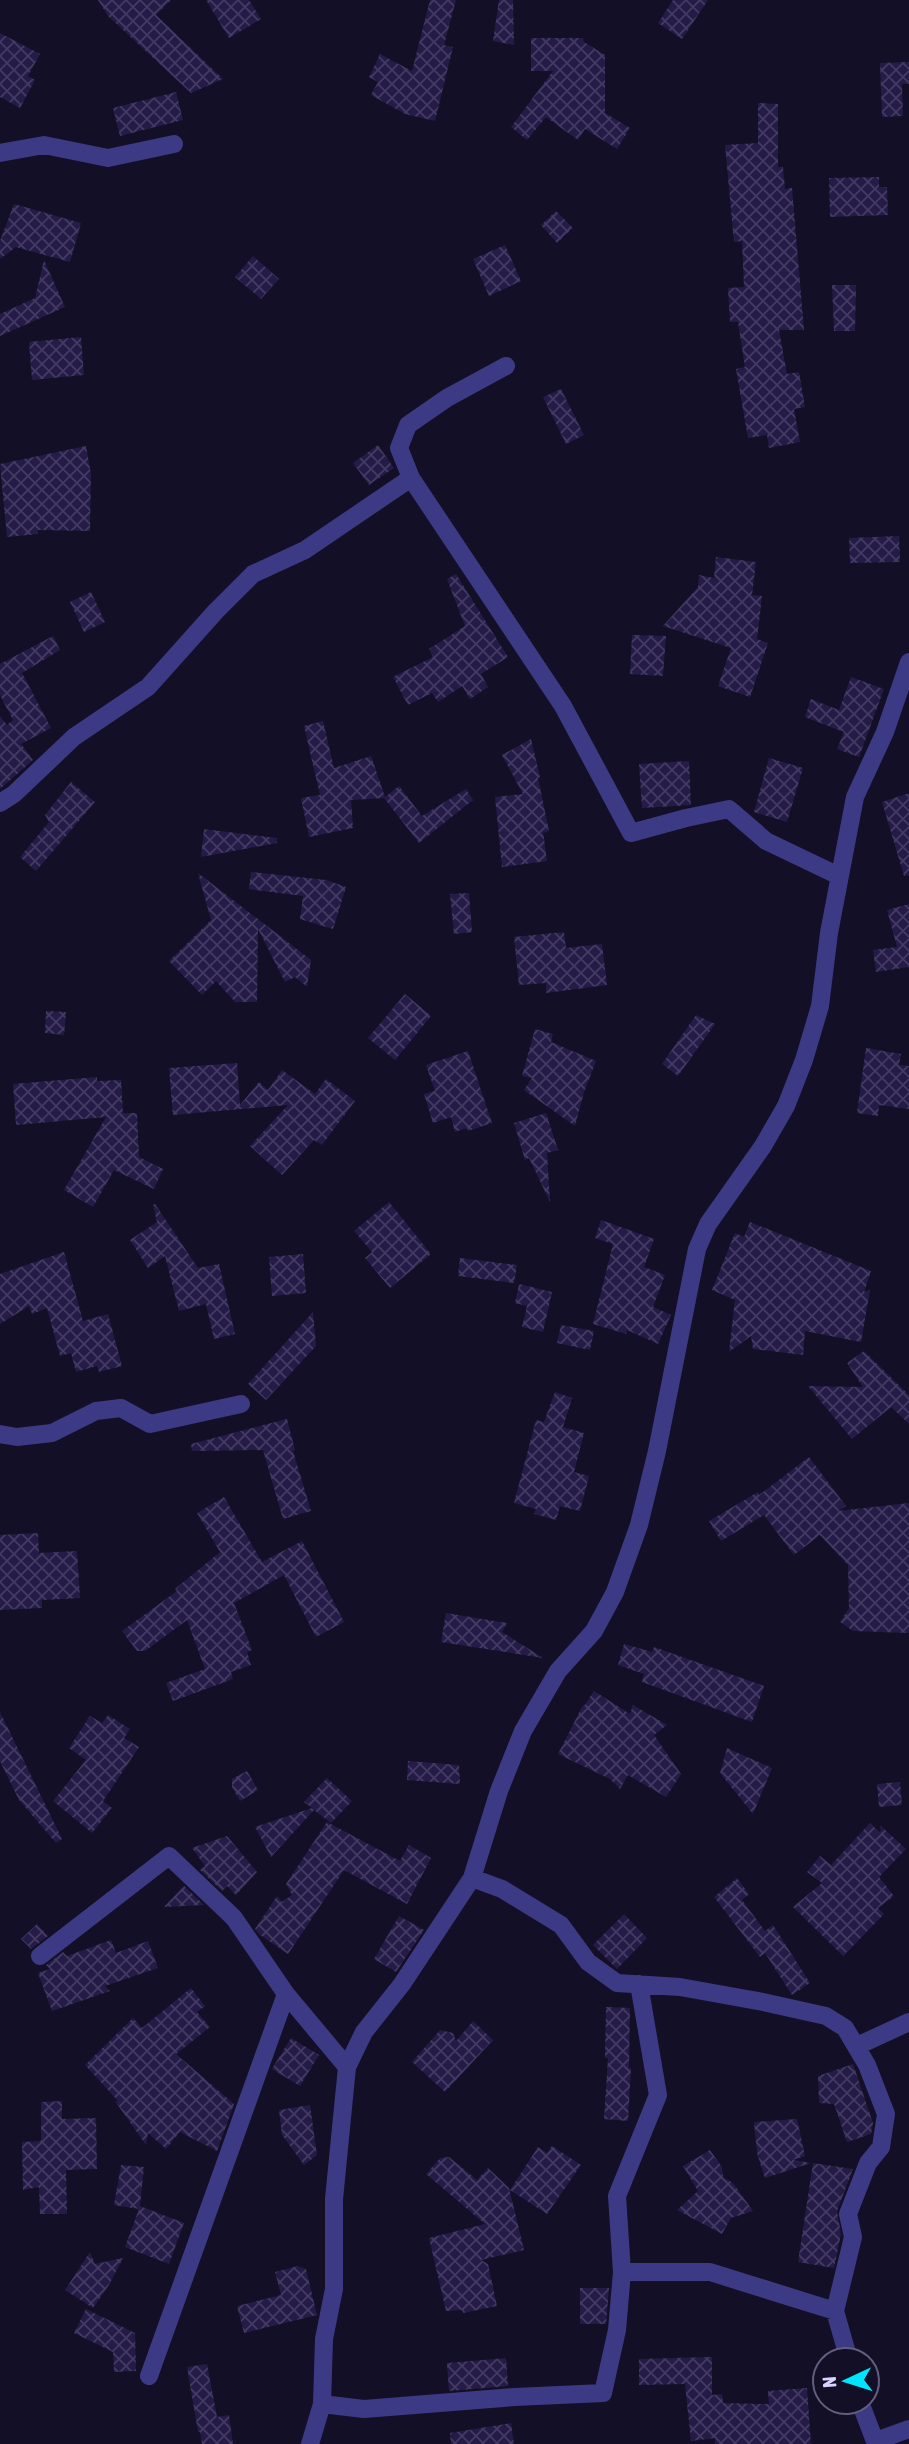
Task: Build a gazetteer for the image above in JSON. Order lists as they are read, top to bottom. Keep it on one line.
{"north":"left"}
